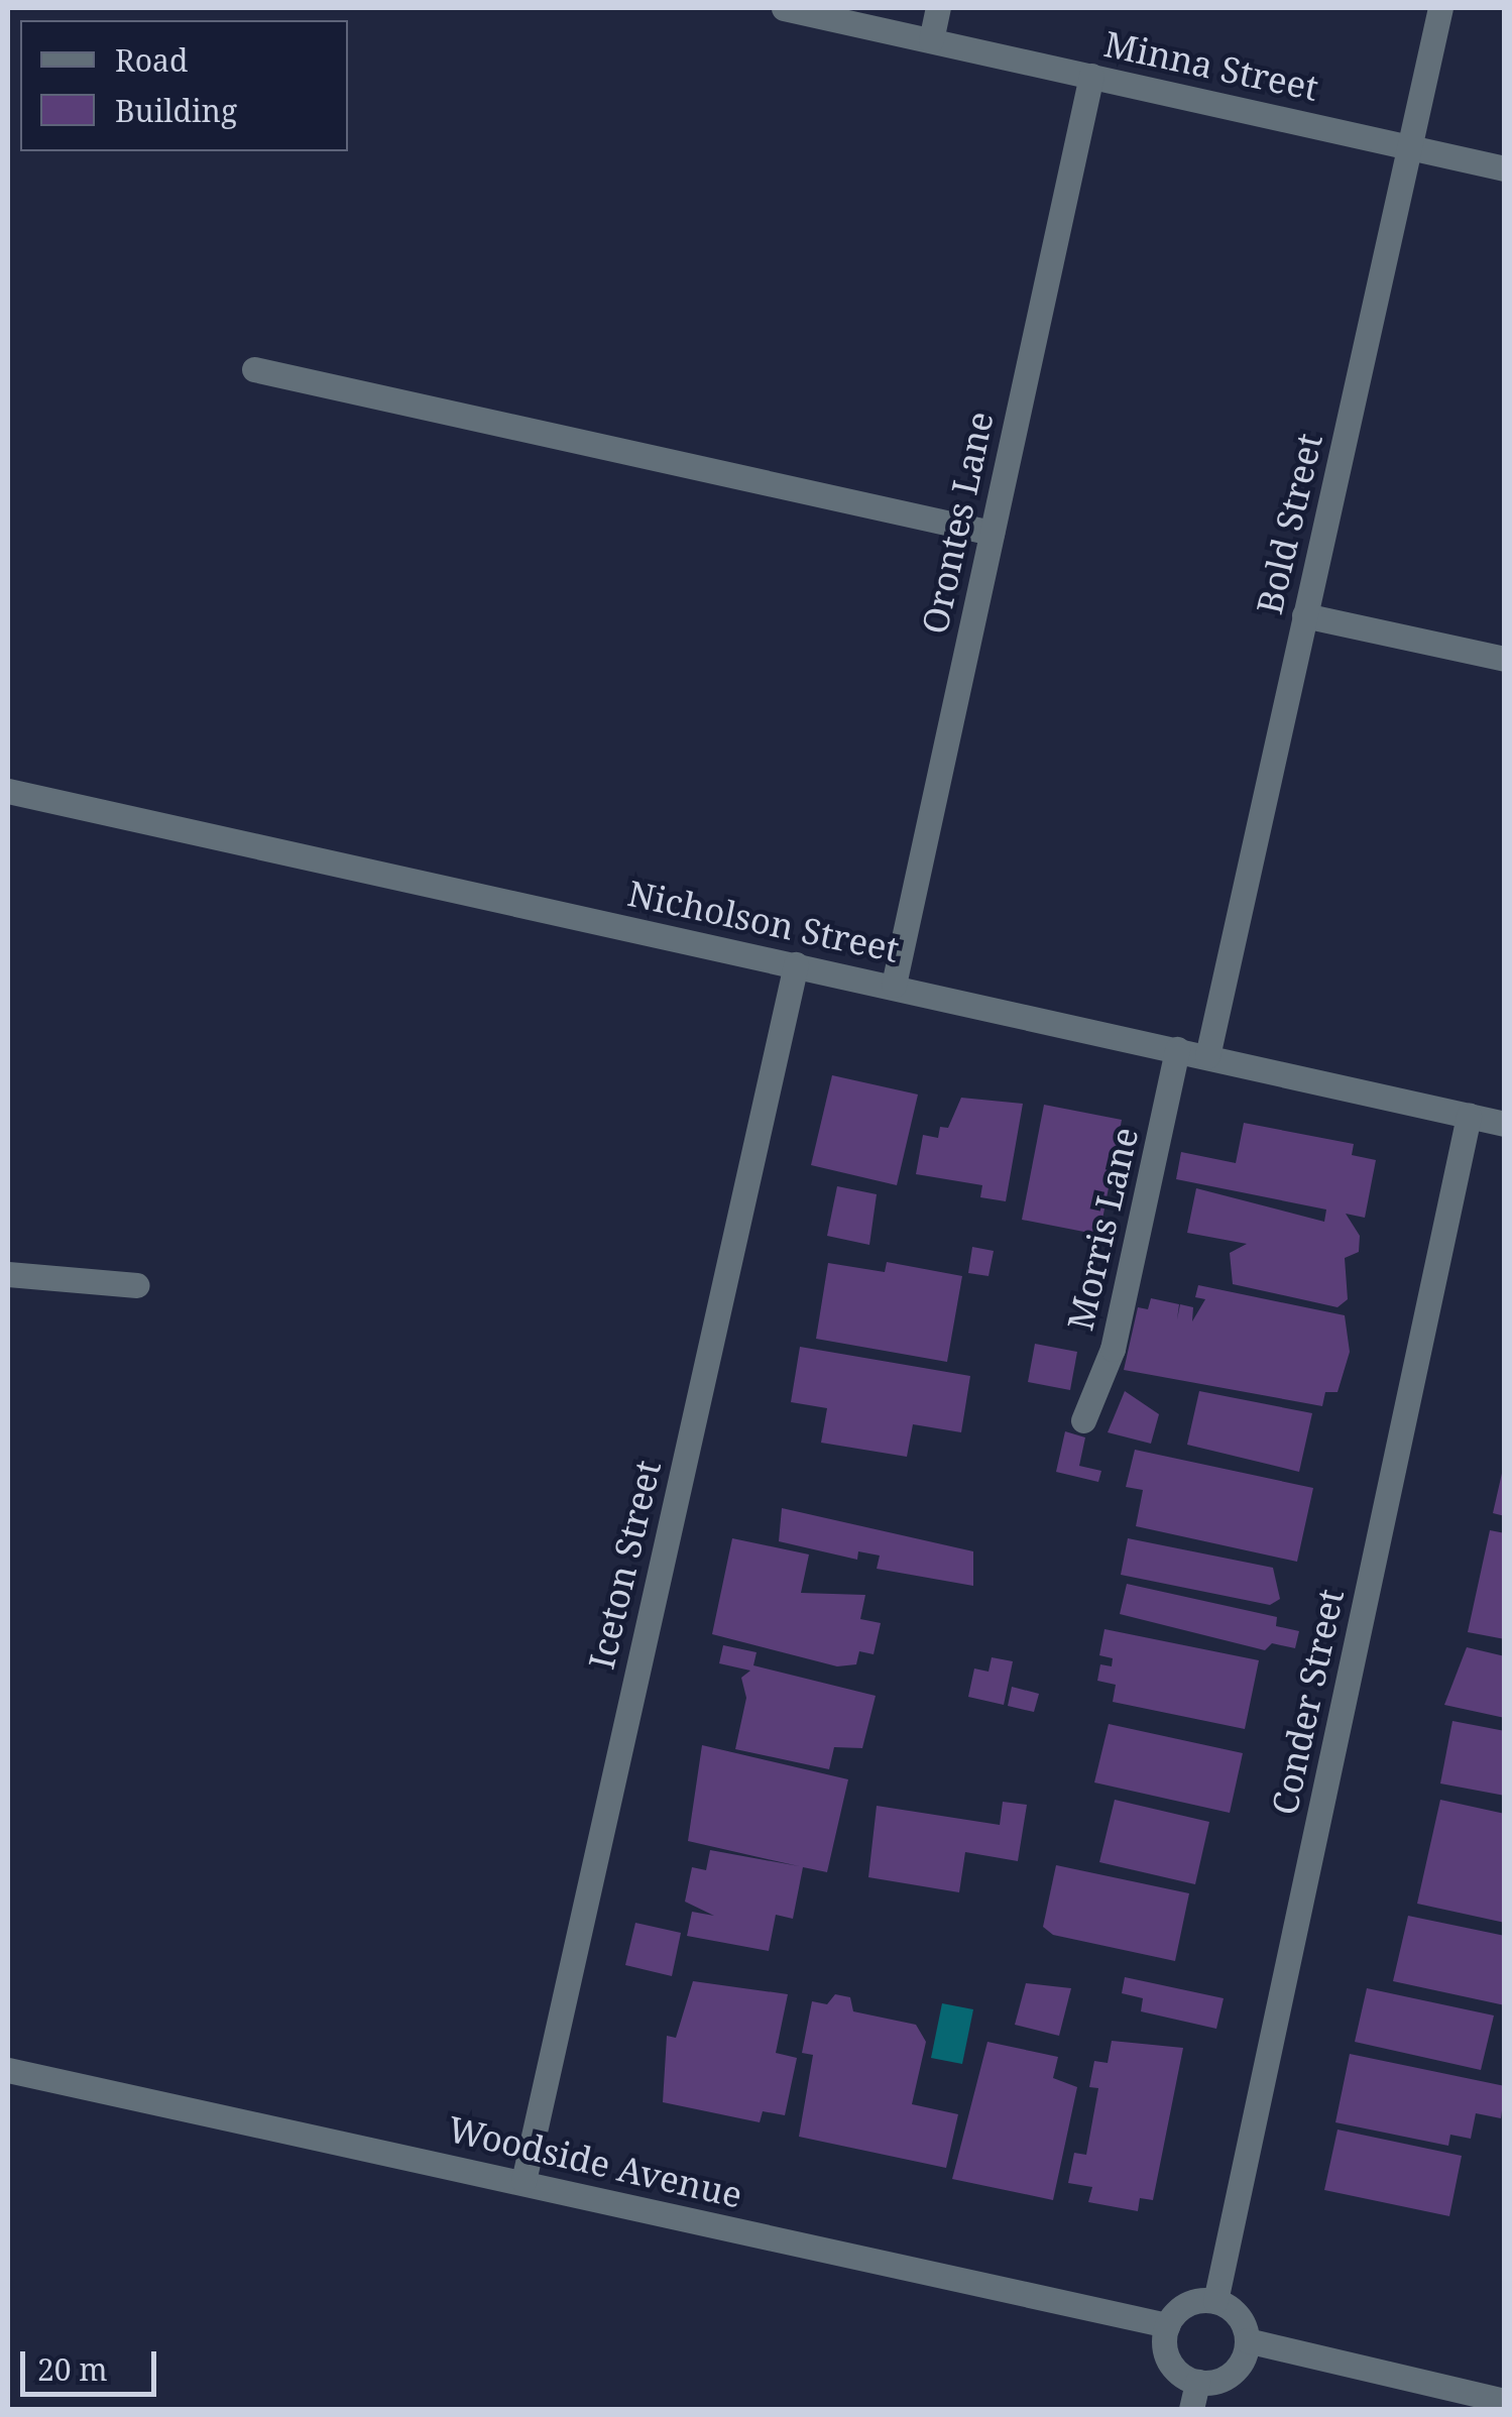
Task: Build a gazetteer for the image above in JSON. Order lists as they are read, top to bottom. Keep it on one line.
{"streets":{"street":["Minna Street","Orontes Lane","Bold Street","Nicholson Street","Morris Lane","Iceton Street","Conder Street","Woodside Avenue"]},"crossings":[["Minna Street","Orontes Lane"],["Minna Street","Bold Street"],["Orontes Lane","Nicholson Street"],["Bold Street","Nicholson Street"],["Nicholson Street","Morris Lane"],["Nicholson Street","Iceton Street"],["Nicholson Street","Conder Street"],["Iceton Street","Woodside Avenue"],["Conder Street","Woodside Avenue"]],"legend":["Road","Building"],"scale_bar":"20 m"}
